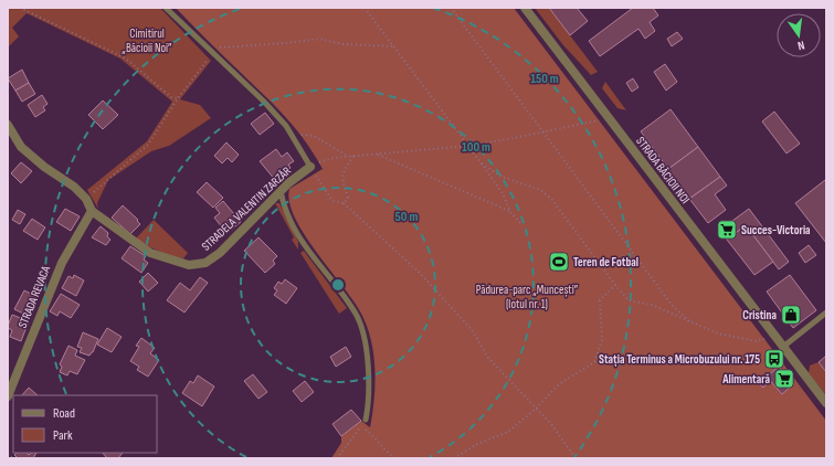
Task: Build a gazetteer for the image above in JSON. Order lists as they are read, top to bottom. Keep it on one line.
{"streets":{"street":["STRADA BĂCIOII NOI","STRADELA VALENTIN ZARZĂR","STRADA REVACA"]},"crossings":[["STRADELA VALENTIN ZARZĂR","STRADA REVACA"]],"parks":["Cimitirul „Băcioii Noi”","Pădurea-parc „Muncești” (lotul nr. 1)"],"places":{"supermarket":["Succes-Victoria","Alimentară"],"sports":["Teren de Fotbal"],"shop":["Cristina"],"bus stop":["Stația Terminus a Microbuzului nr. 175"]},"legend":["Road","Park"],"north":"bottom","rings":["150 m","100 m","50 m"]}
